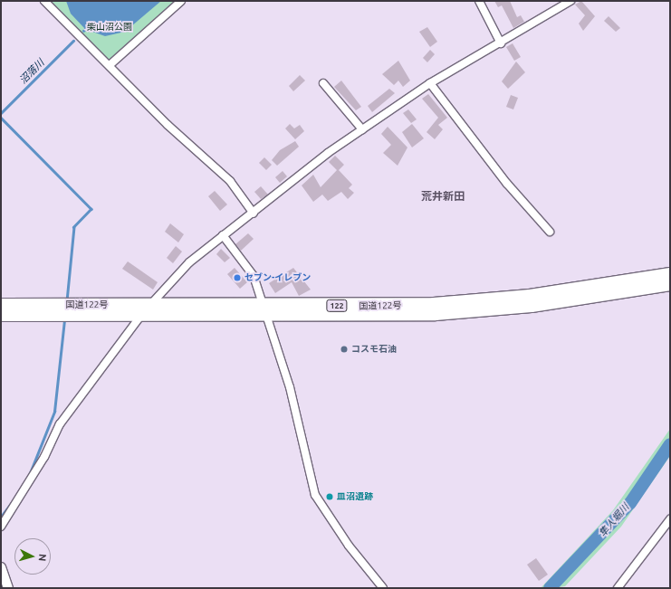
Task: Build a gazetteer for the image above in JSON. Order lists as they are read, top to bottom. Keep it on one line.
{"streets":{"highway":["国道122号","122"]},"districts":["荒井新田"],"water":["沼落川","隼人堀川"],"parks":["柴山沼公園"],"places":["セブン-イレブン","コスモ石油","皿沼遺跡"],"north":"right"}
